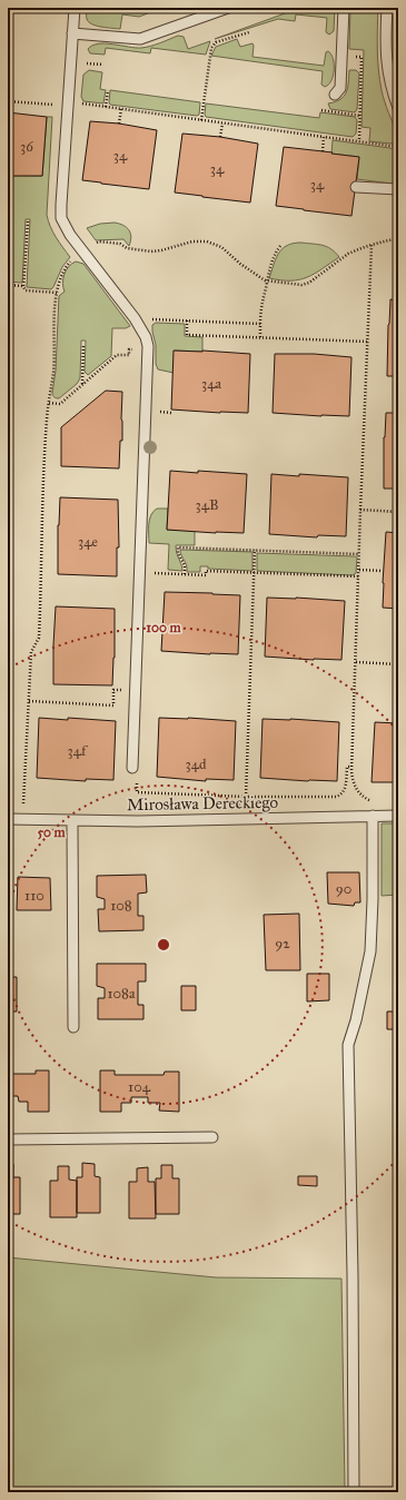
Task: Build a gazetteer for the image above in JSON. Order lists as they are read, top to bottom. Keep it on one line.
{"streets":{"lane":["Mirosława Dereckiego"]},"house_numbers":["36","34","34","34","34a","34B","34e","34f","34d","90","110","108","92","108a","104"],"rings":["100 m","50 m"]}
